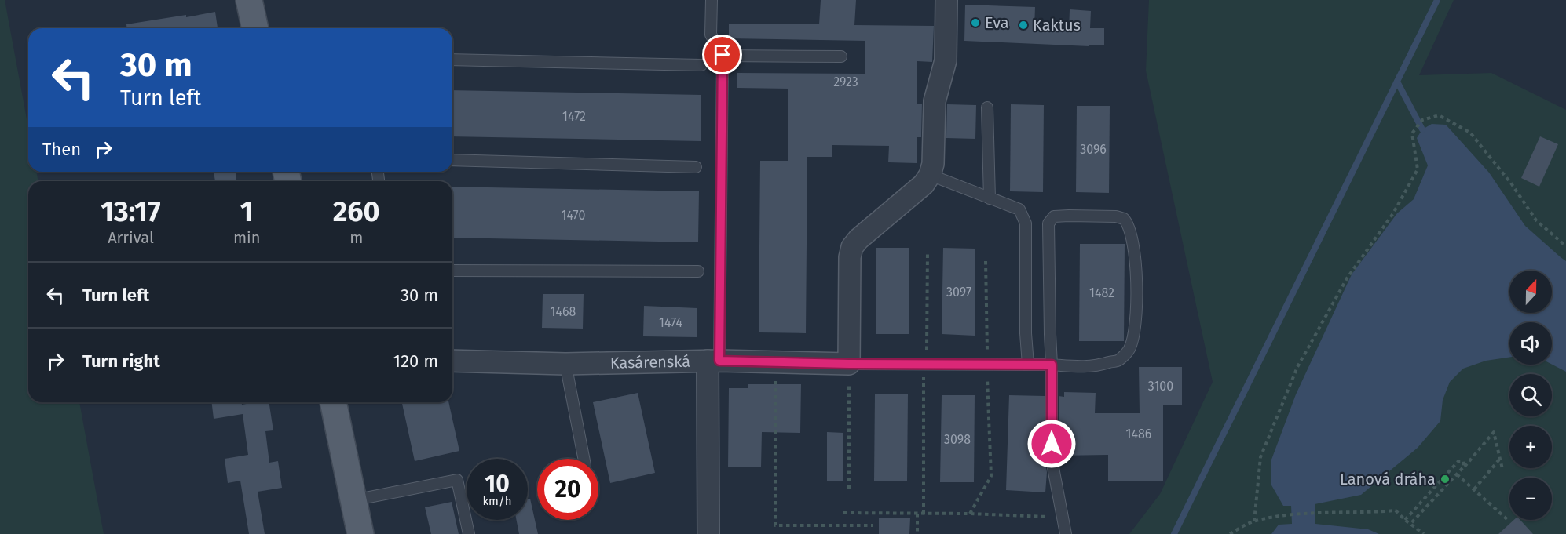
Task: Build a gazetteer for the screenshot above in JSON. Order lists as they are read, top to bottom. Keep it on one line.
{"streets":{"street":["Kasárenská"]},"places":["Eva","Kaktus","Lanová dráha"],"house_numbers":["2923","1472","3096","1470","3097","1482","1468","1474","3100","1486","3098"],"north":"top","page":{"turn":["30 m","Turn left"],"then":"Then","eta":["13:17","Arrival","1","min","260","m"],"list":[{"name":"Turn left","value":"30 m"},{"name":"Turn right","value":"120 m"}],"map_buttons":["+","−"],"speed":"10 km/h","limit":"20"}}
